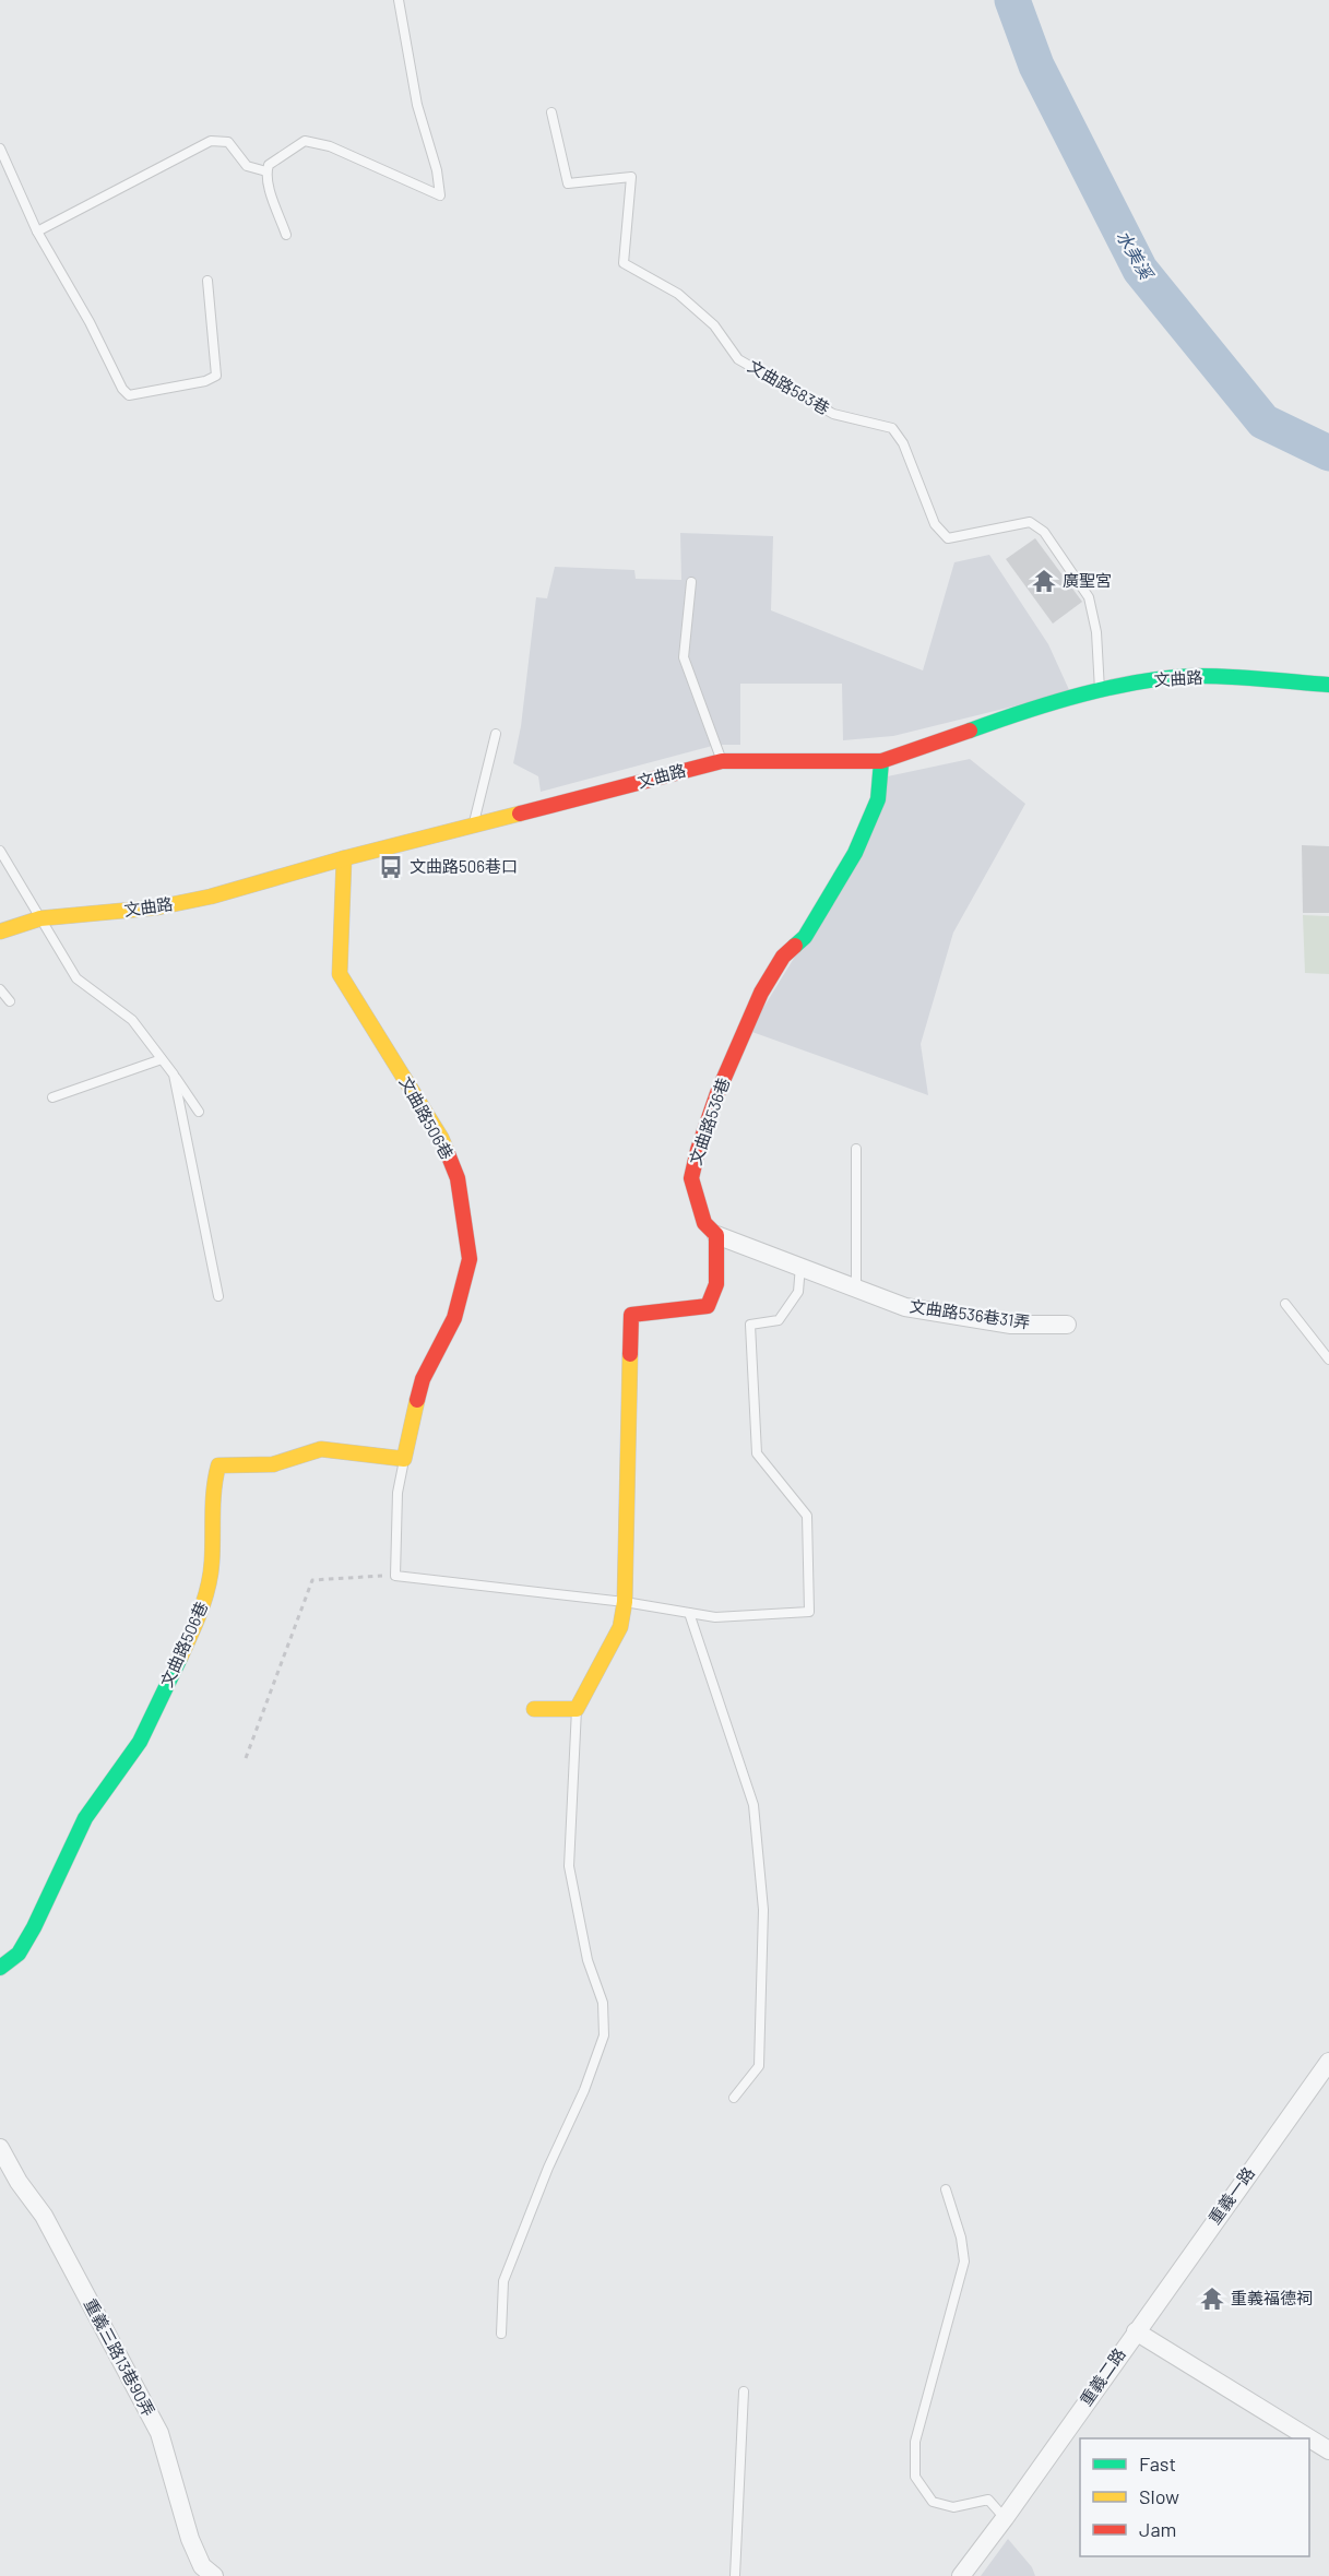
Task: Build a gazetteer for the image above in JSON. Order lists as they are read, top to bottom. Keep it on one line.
{"streets":{"street":["文曲路","文曲路506巷","文曲路536巷","文曲路536巷31弄","重義一路","重義三路13巷90弄","重義二路"],"lane":["文曲路583巷"]},"crossings":[["文曲路583巷","文曲路"],["文曲路","文曲路506巷"],["文曲路","文曲路536巷"],["文曲路536巷","文曲路536巷31弄"],["重義一路","重義二路"]],"water":["水美溪"],"places":{"temple":["廣聖宮","重義福德祠"],"bus stop":["文曲路506巷口"]},"legend":["Fast","Slow","Jam"]}
